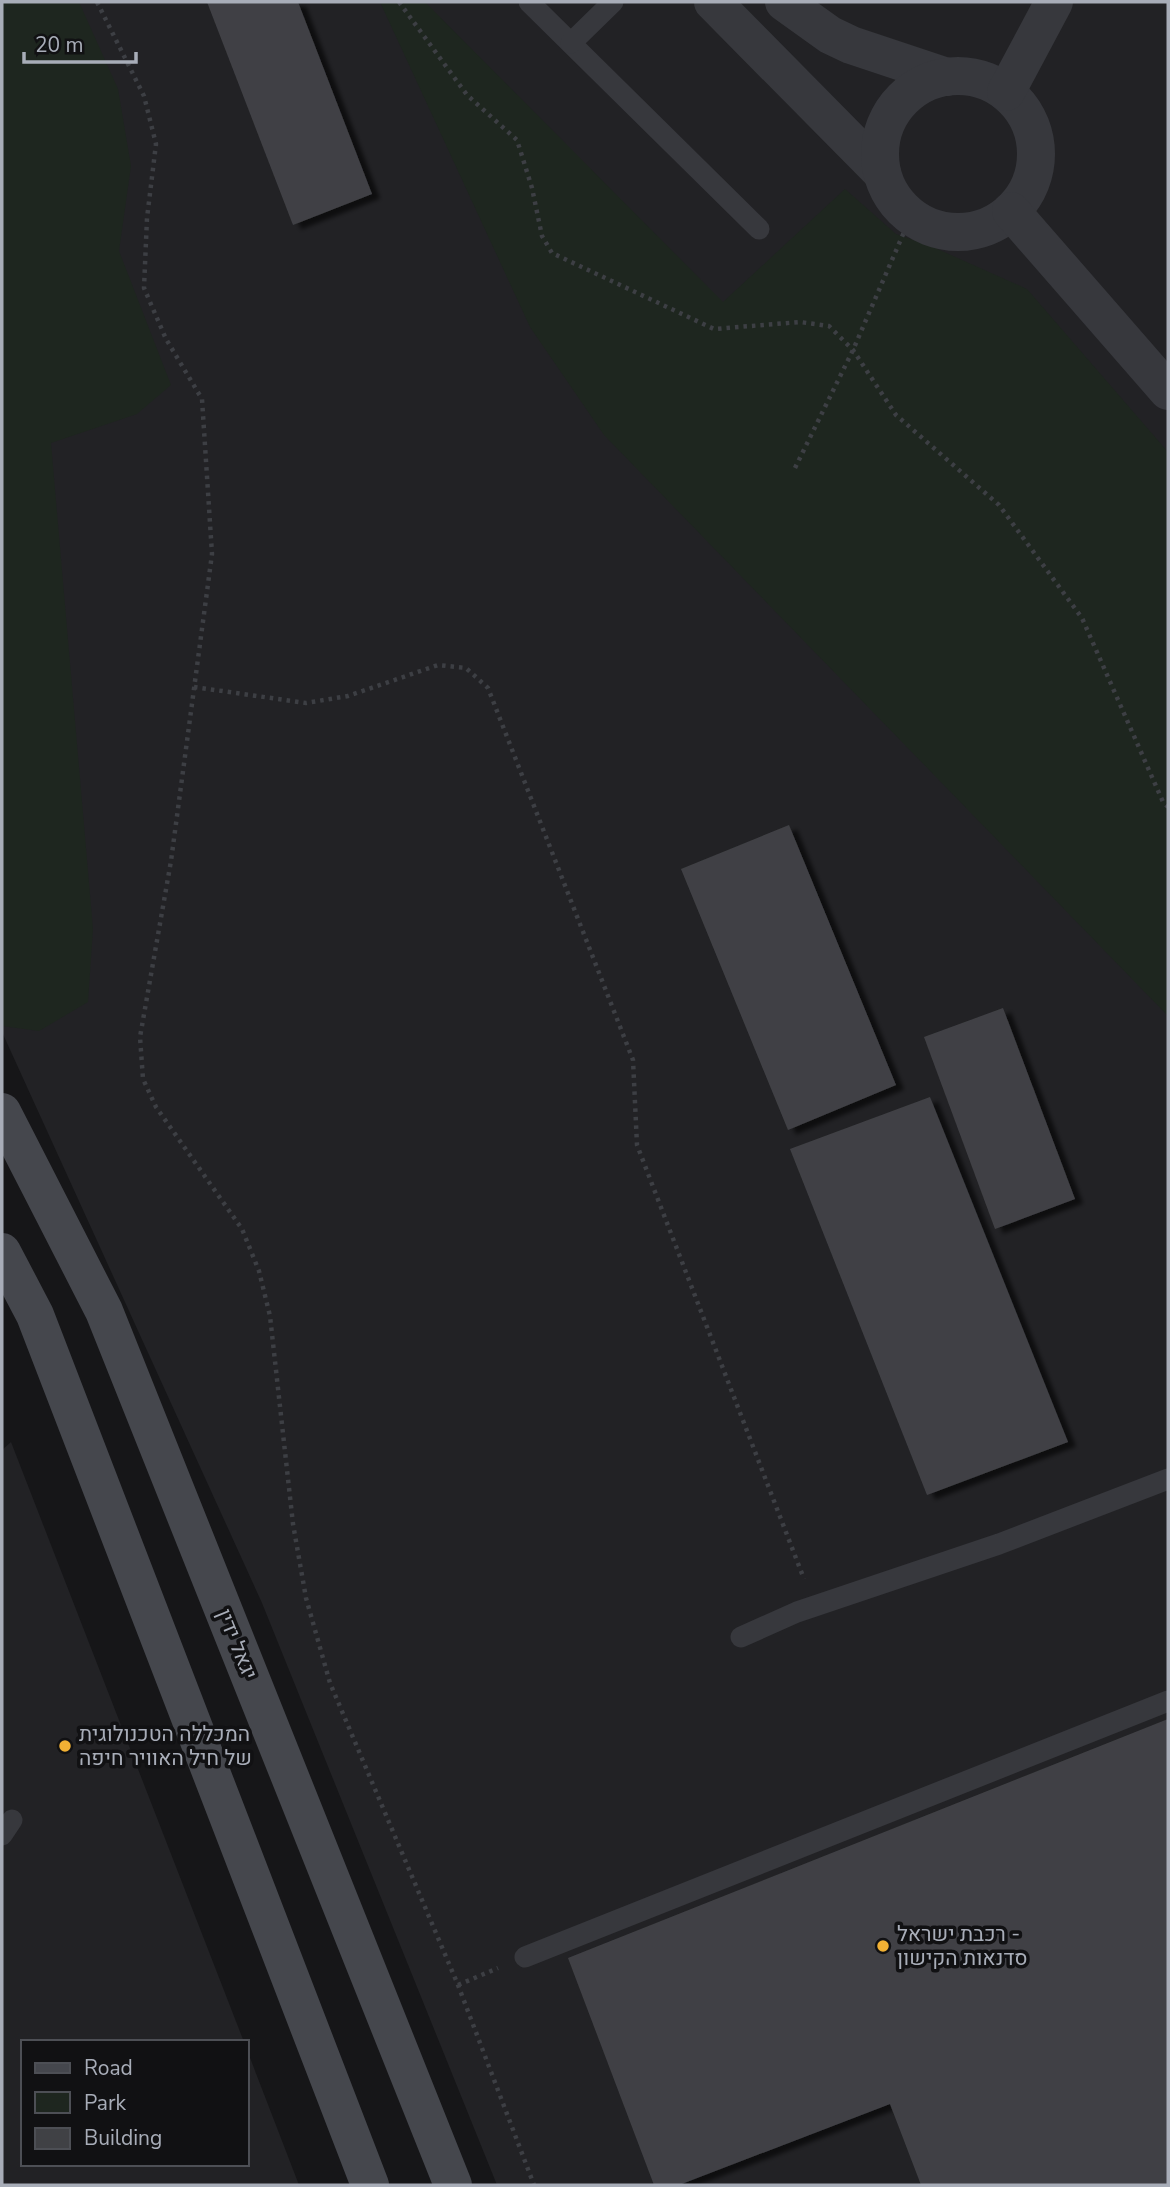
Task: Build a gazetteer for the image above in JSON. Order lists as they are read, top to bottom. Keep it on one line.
{"streets":{"main road":["יגאל ידין"]},"places":["המכללה הטכנולוגית של חיל האוויר חיפה","רכבת ישראל - סדנאות הקישון"],"legend":["Road","Park","Building"],"scale_bar":"20 m"}
